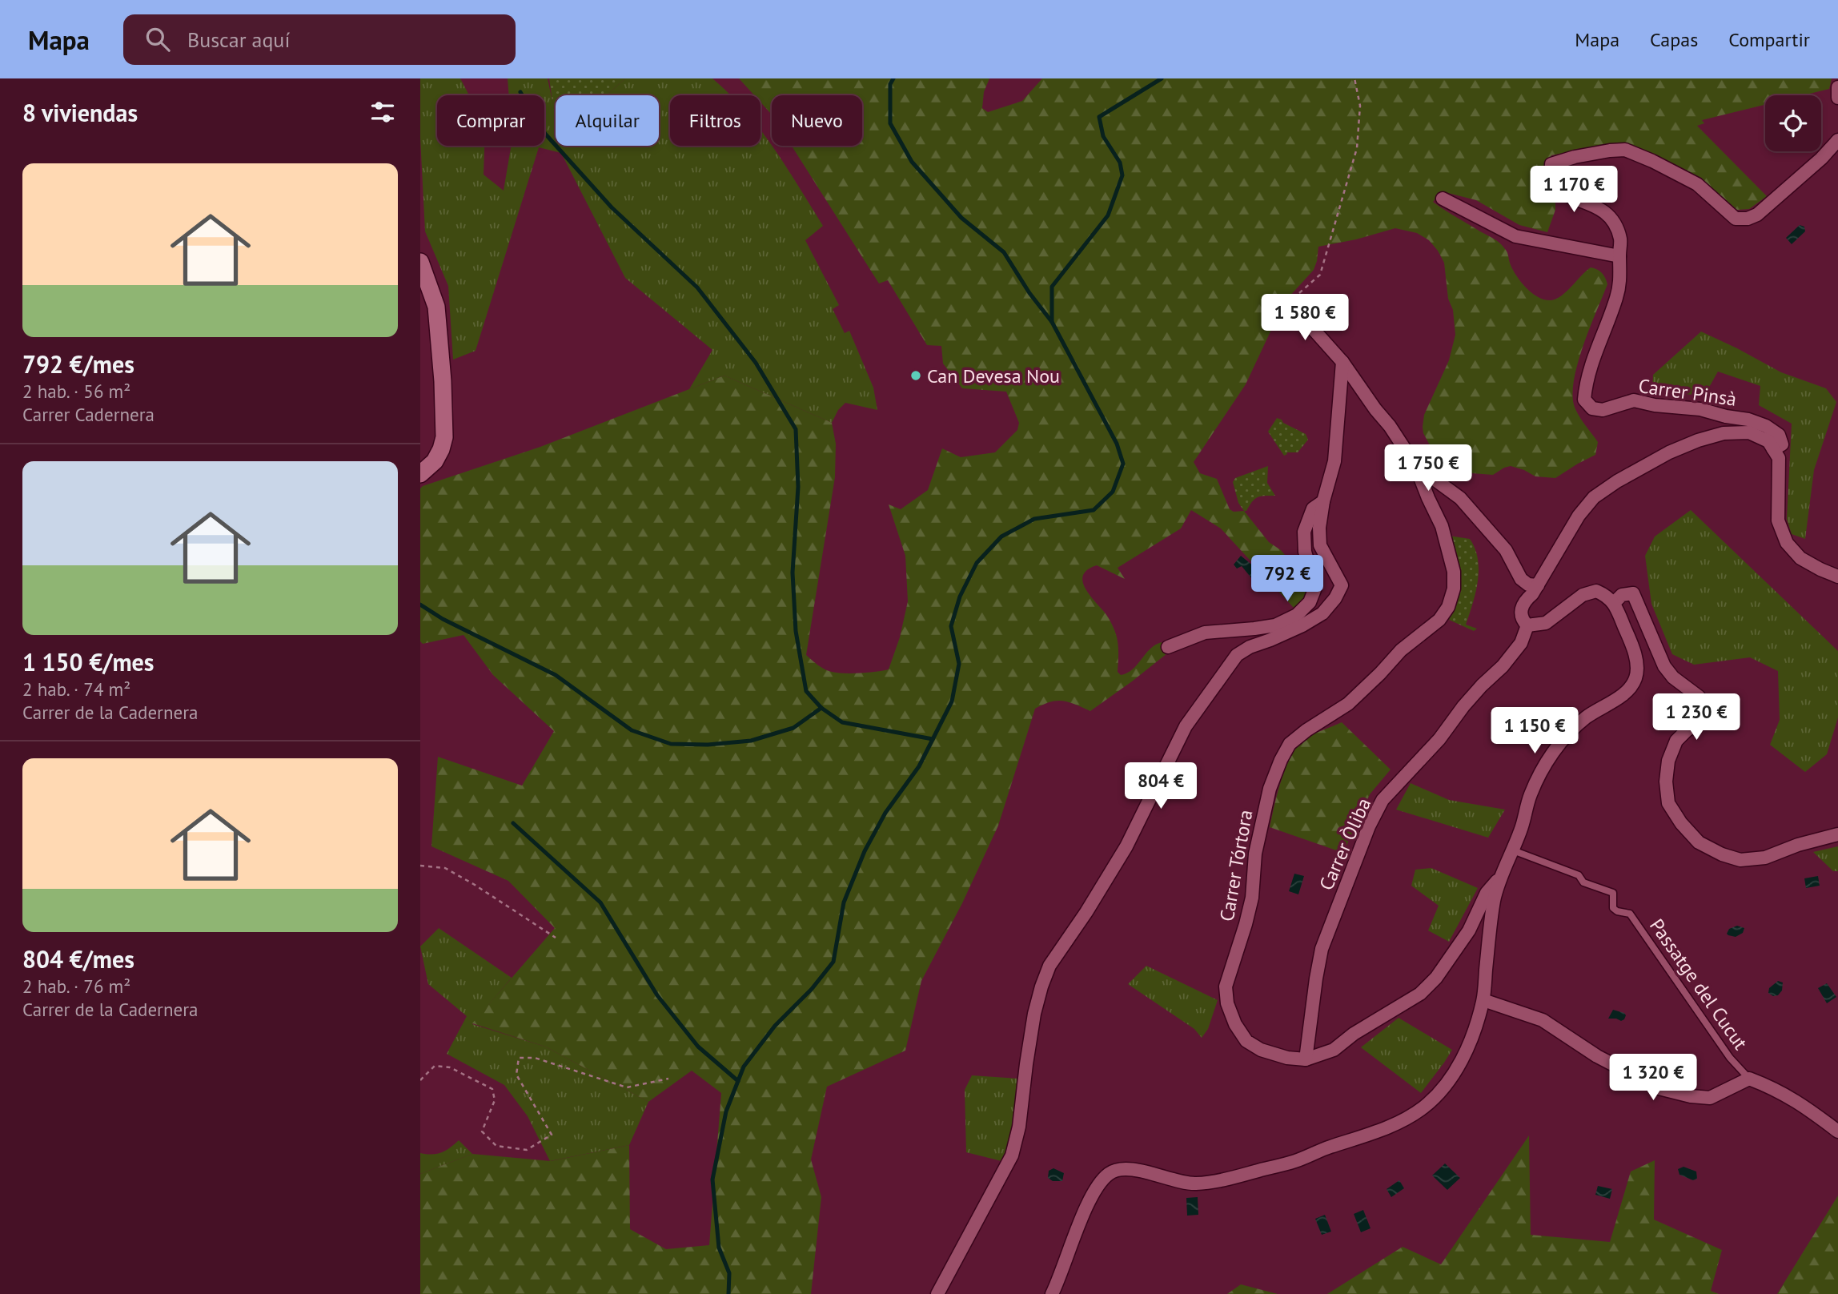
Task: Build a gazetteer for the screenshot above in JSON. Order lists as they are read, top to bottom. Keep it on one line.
{"streets":{"street":["Carrer Pinsà","Carrer Òliba","Carrer Tórtora"],"lane":["Passatge del Cucut"]},"crossings":[["Carrer Òliba","Carrer Tórtora"]],"places":["Can Devesa Nou"],"page":{"header":"Mapa","search":"Buscar aquí","nav":["Mapa","Capas","Compartir"],"heading":"8 viviendas","chip":["Comprar","Alquilar","Filtros","Nuevo"],"list":[{"name":"792 €/mes","note":"2 hab. · 56 m² · Carrer Cadernera"},{"name":"1 150 €/mes","note":"2 hab. · 74 m² · Carrer de la Cadernera"},{"name":"804 €/mes","note":"2 hab. · 76 m² · Carrer de la Cadernera"}],"price":["1 170 €","1 580 €","1 750 €","792 €","1 230 €","1 150 €","804 €","1 320 €"]}}
